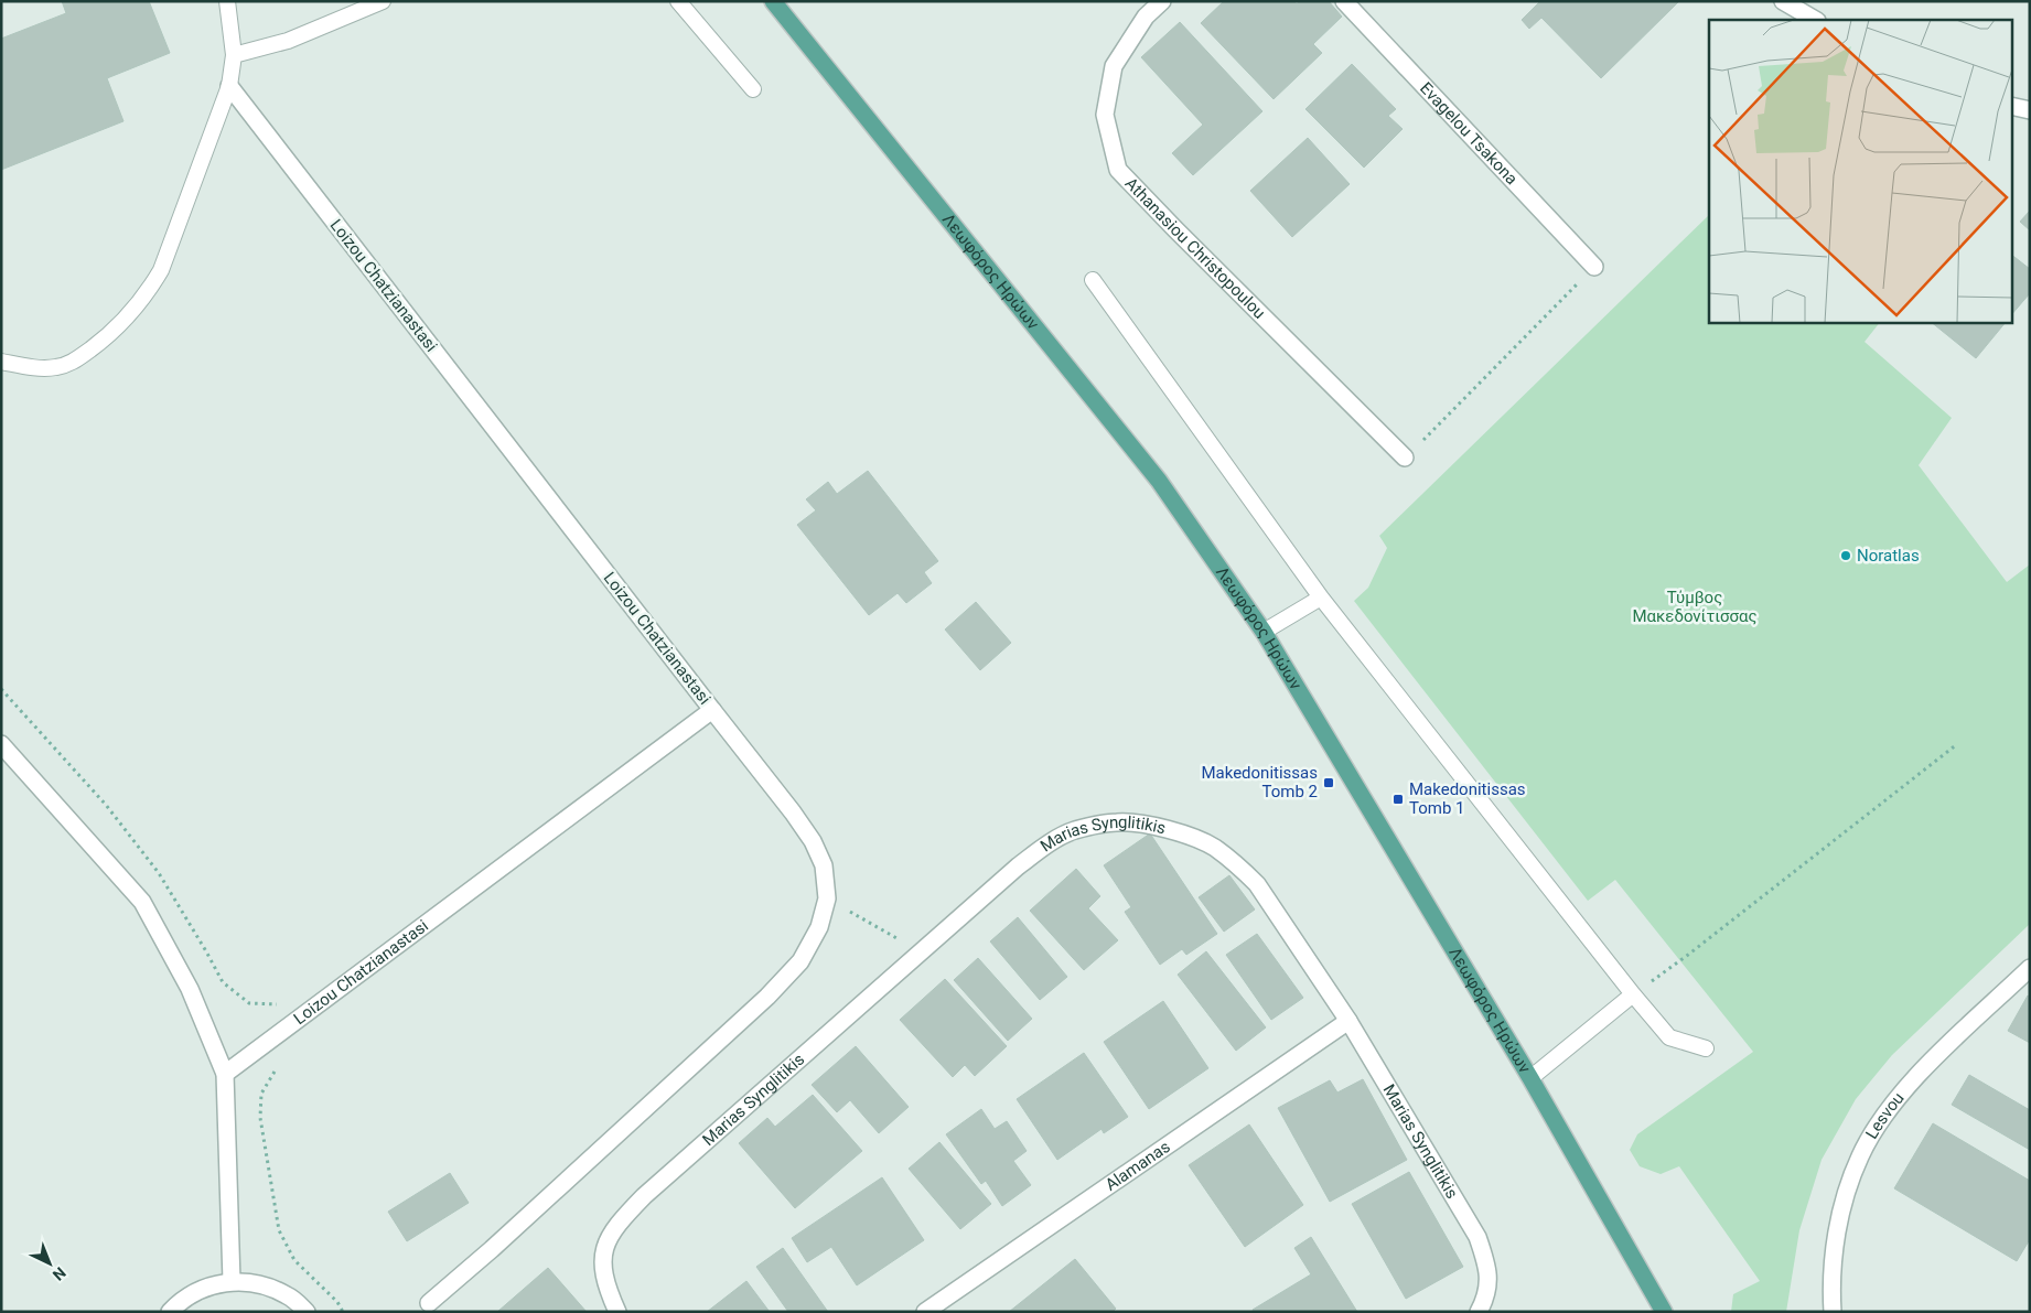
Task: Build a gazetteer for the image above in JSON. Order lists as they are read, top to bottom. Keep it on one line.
{"streets":{"main road":["Λεωφόρος Ηρώων"],"street":["Evagelou Tsakona","Athanasiou Christopoulou","Loizou Chatzianastasi","Marias Synglitikis","Lesvou","Alamanas"]},"crossings":[["Marias Synglitikis","Alamanas"]],"parks":["Τύμβος Μακεδονίτισσας"],"places":{"other":["Noratlas"],"transit":["Makedonitissas Tomb 2","Makedonitissas Tomb 1"]},"north":"bottom right"}
